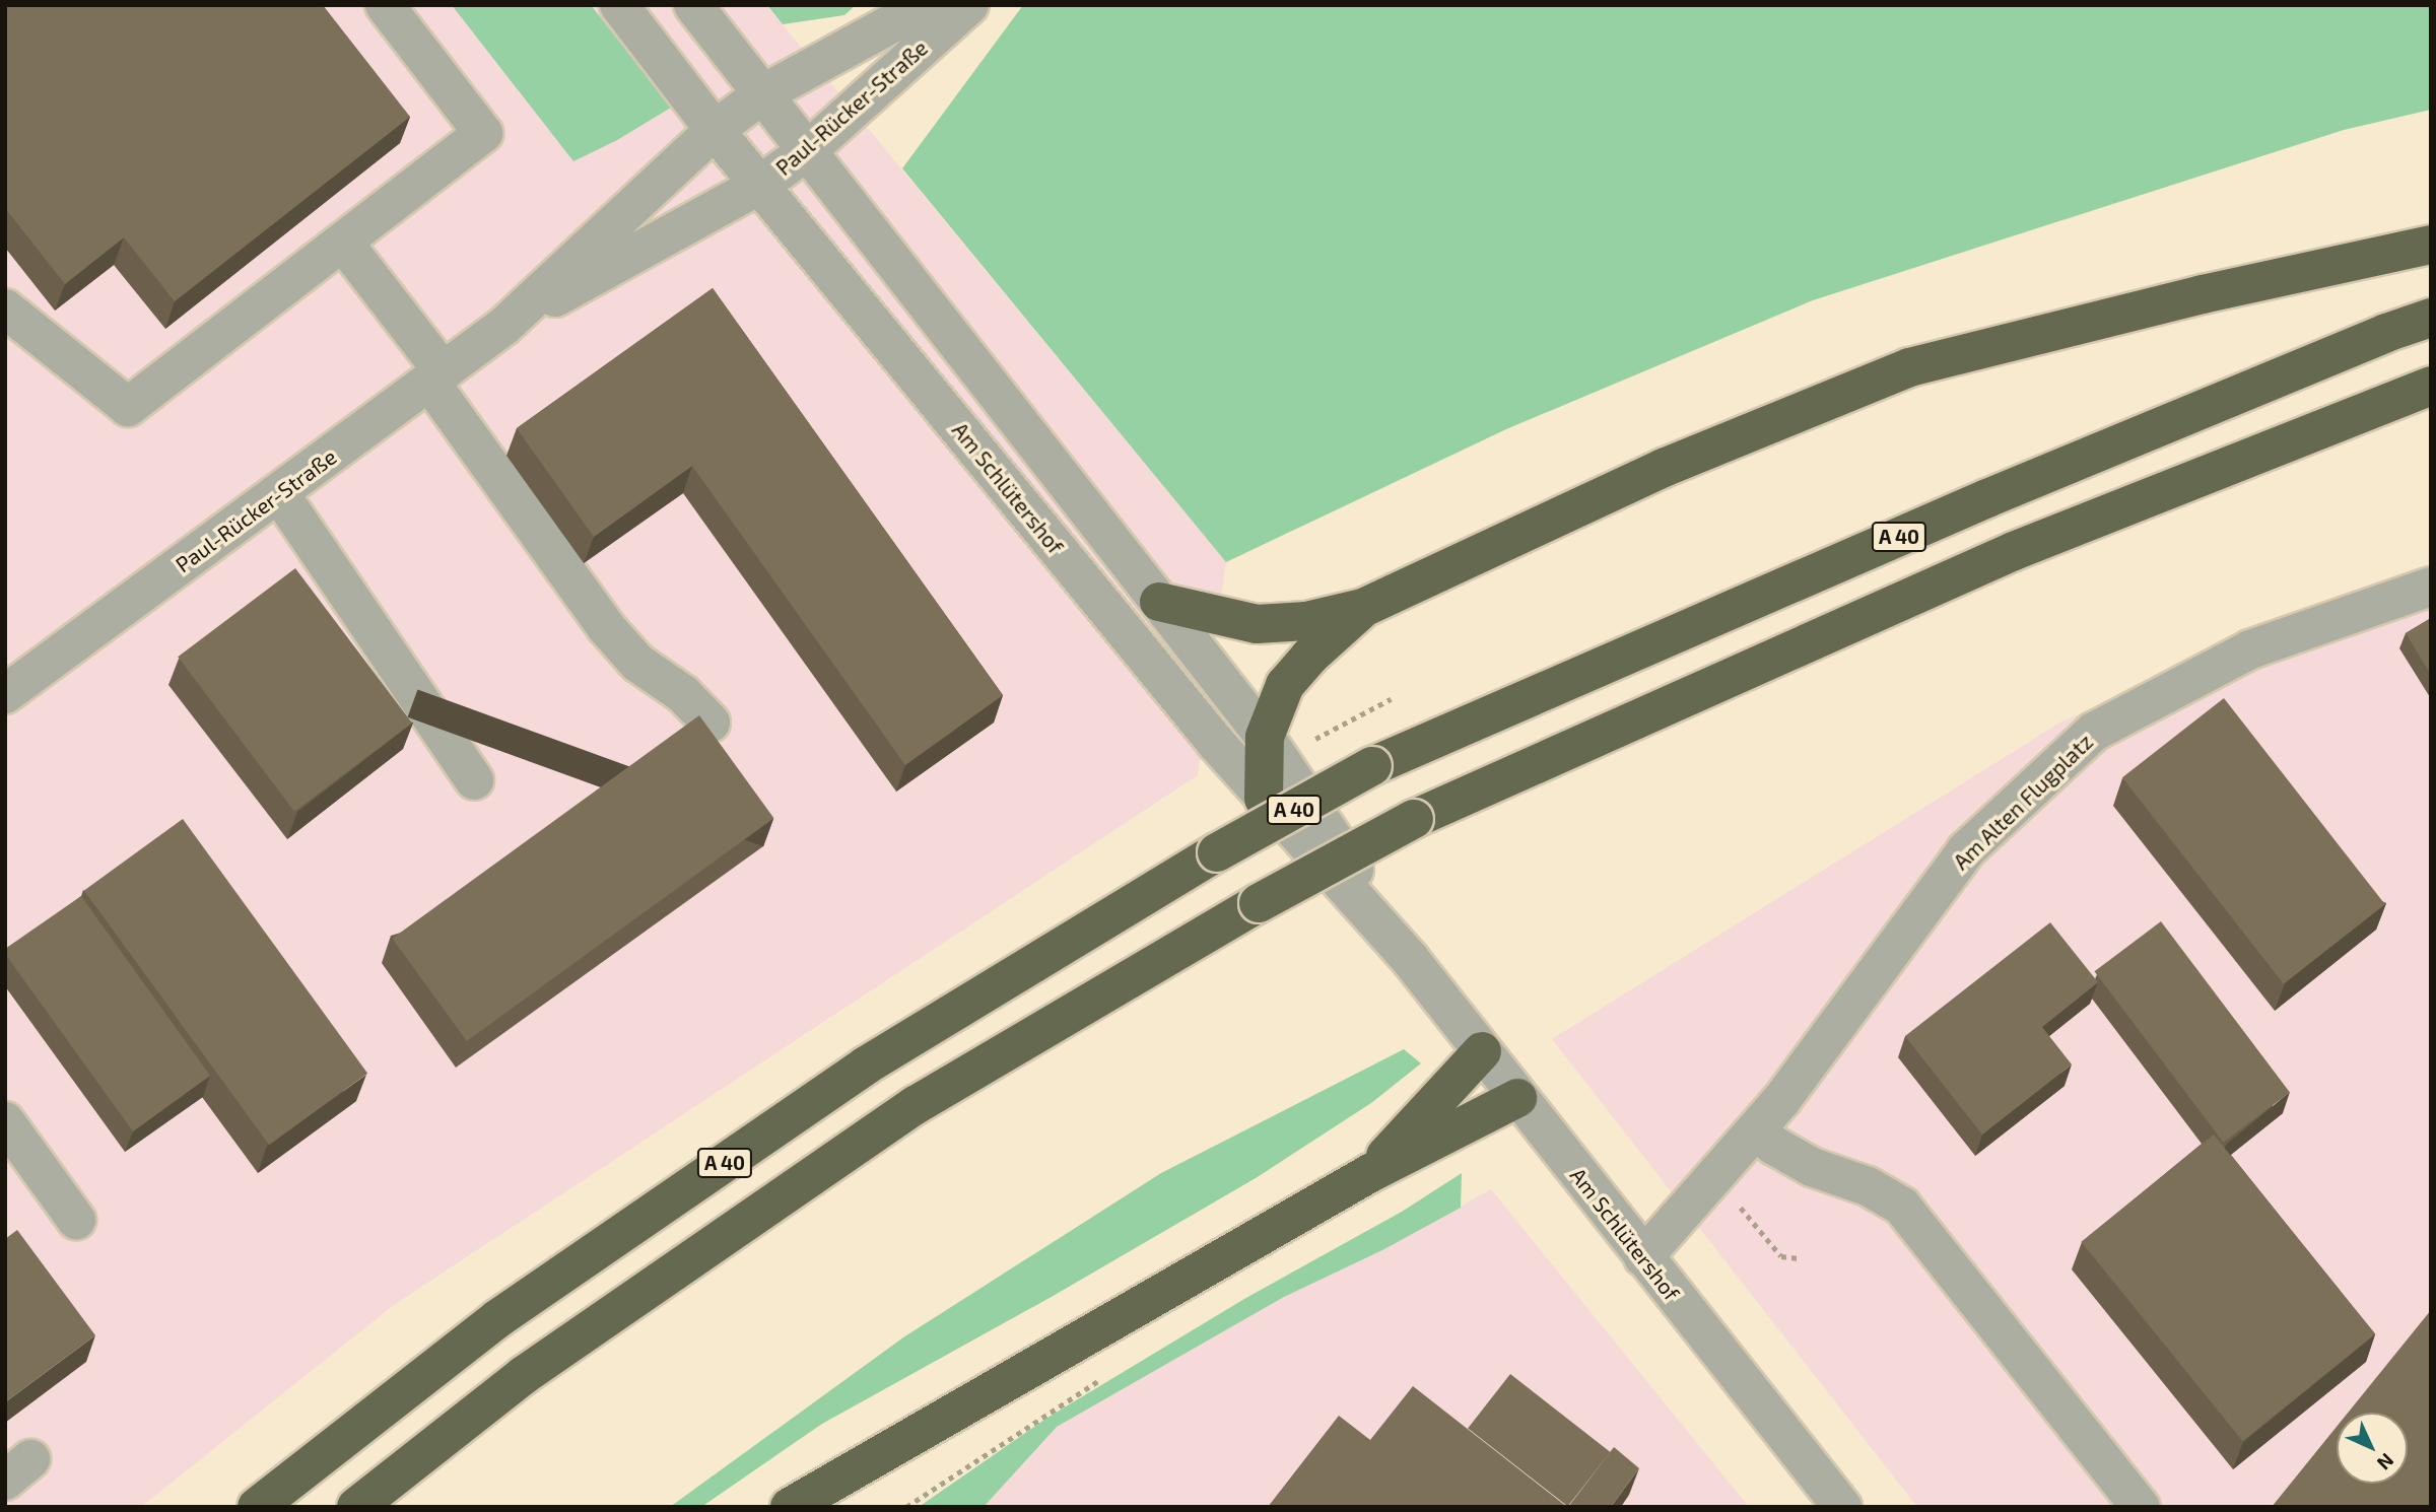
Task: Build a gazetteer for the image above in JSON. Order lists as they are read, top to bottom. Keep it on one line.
{"streets":{"highway":["A 40"],"street":["Paul-Rücker-Straße","Am Schlütershof","Am Alten Flugplatz"]},"crossings":[["Paul-Rücker-Straße","Am Schlütershof"],["Am Schlütershof","Am Alten Flugplatz"]],"north":"bottom right"}
